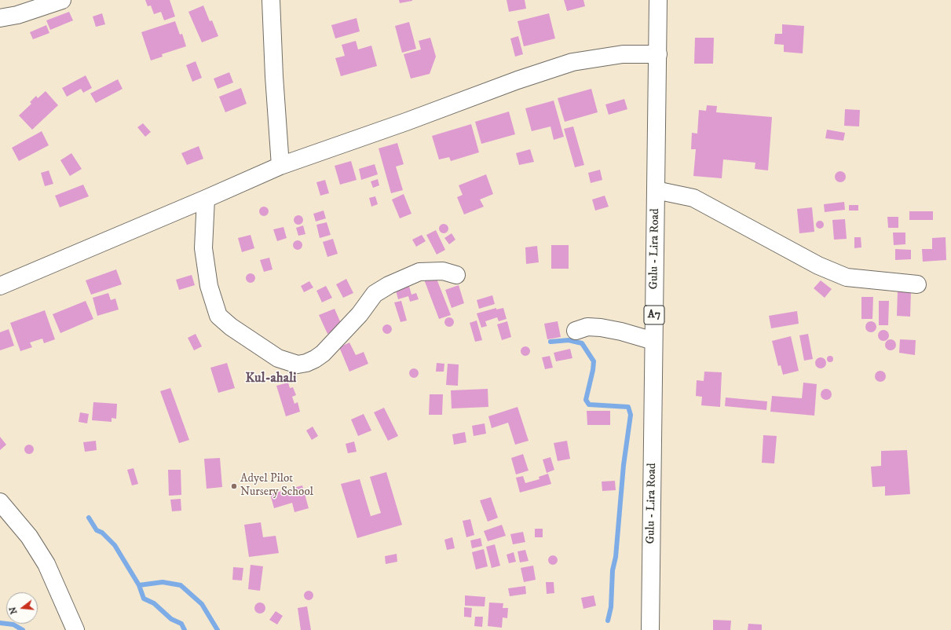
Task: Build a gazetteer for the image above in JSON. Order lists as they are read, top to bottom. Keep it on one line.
{"streets":{"street":["Gulu - Lira Road","A7"]},"districts":["Kul-ahali"],"places":["Adyel Pilot Nursery School"],"north":"left"}
